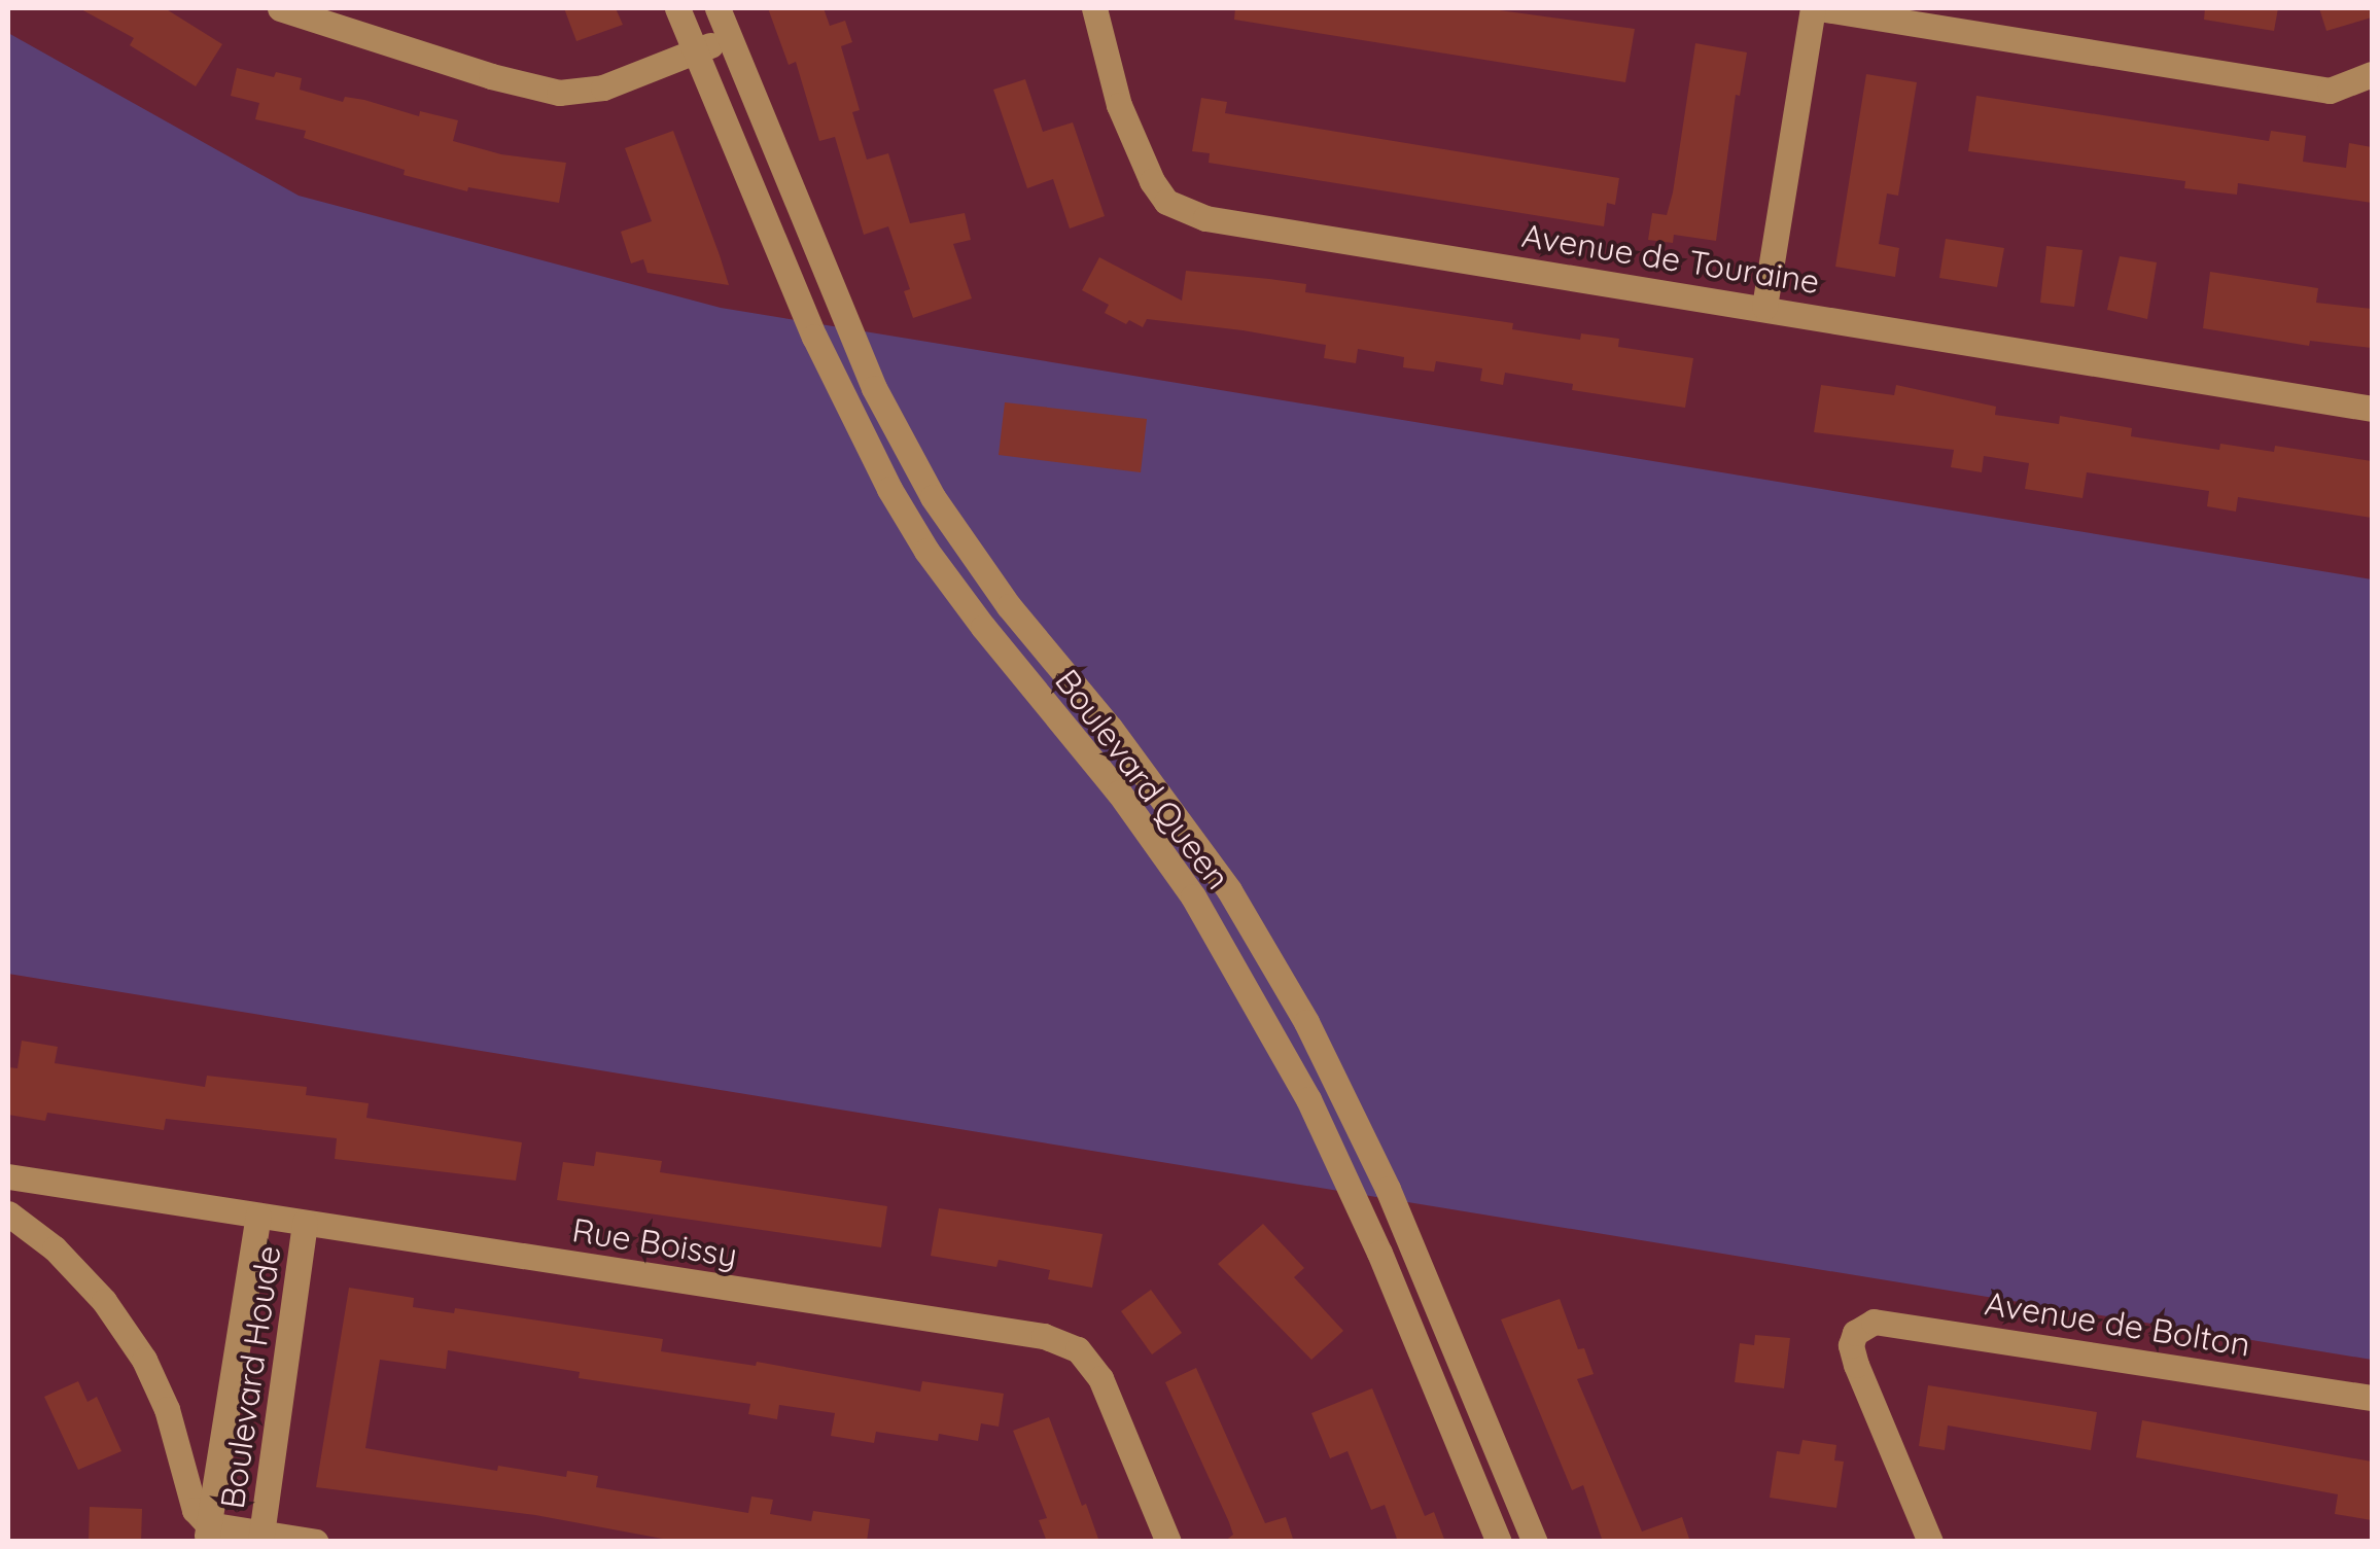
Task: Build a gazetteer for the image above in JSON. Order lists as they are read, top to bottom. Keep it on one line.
{"streets":{"street":["Avenue de Touraine","Boulevard Queen","Rue Boissy","Avenue de Bolton","Boulevard Houde"]},"crossings":[["Rue Boissy","Boulevard Houde"]]}
